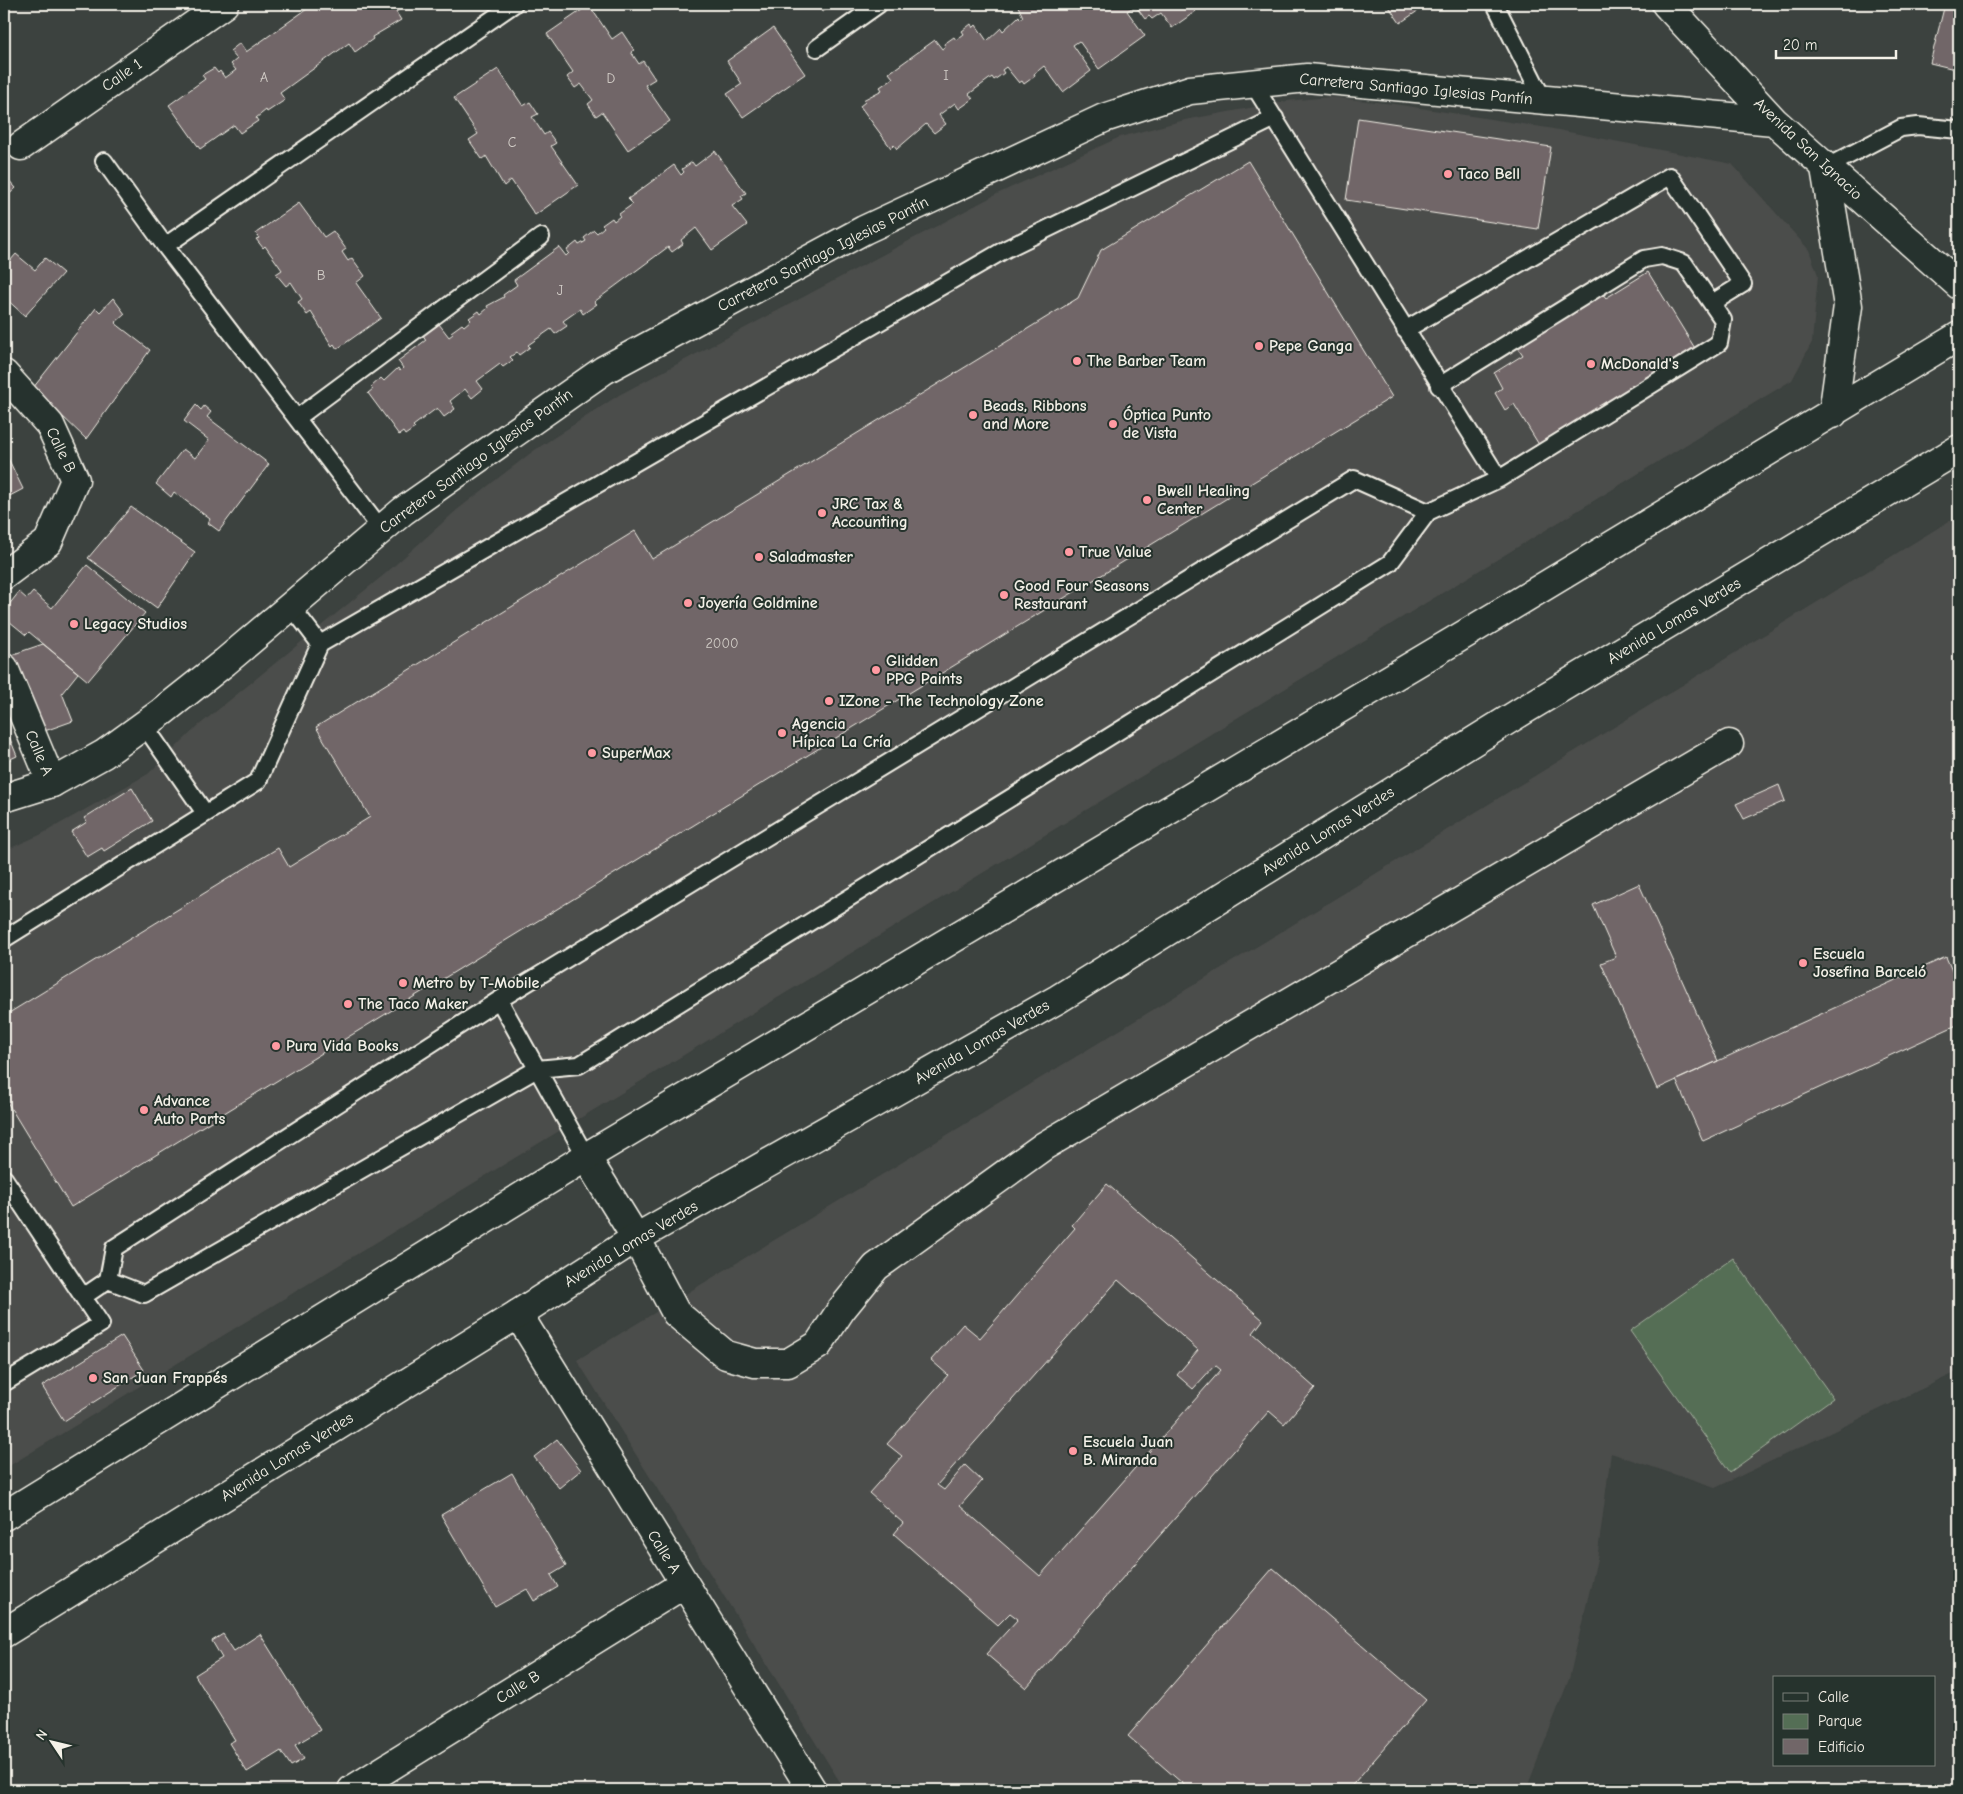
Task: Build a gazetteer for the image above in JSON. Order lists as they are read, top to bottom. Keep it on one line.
{"streets":{"street":["Calle 1","Carretera Santiago Iglesias Pantín","Avenida San Ignacio","Calle B","Avenida Lomas Verdes","Calle A"]},"crossings":[["Carretera Santiago Iglesias Pantín","Avenida San Ignacio"],["Carretera Santiago Iglesias Pantín","Calle A"],["Calle B","Calle A"],["Avenida Lomas Verdes","Calle A"]],"places":["Taco Bell","Pepe Ganga","The Barber Team","McDonald's","Beads, Ribbons and More","Óptica Punto de Vista","Bwell Healing Center","JRC Tax & Accounting","True Value","Saladmaster","Good Four Seasons Restaurant","Joyería Goldmine","Legacy Studios","Glidden PPG Paints","IZone - The Technology Zone","Agencia Hípica La Cría","SuperMax","Escuela Josefina Barceló","Metro by T-Mobile","The Taco Maker","Pura Vida Books","Advance Auto Parts","San Juan Frappés","Escuela Juan B. Miranda"],"house_numbers":["I","A","D","C","B","J","2000"],"legend":["Calle","Parque","Edificio"],"scale_bar":"20 m","north":"top left"}
